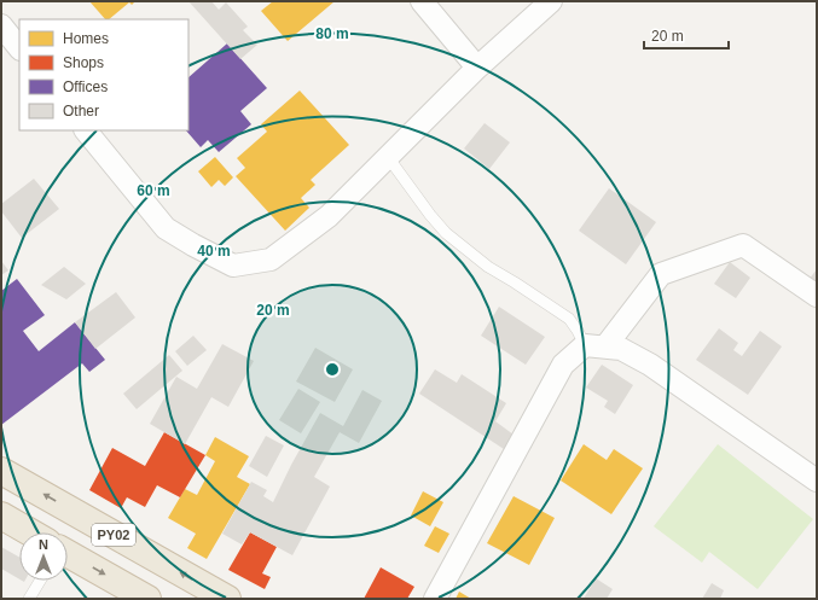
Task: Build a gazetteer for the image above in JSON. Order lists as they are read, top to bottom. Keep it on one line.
{"streets":{"highway":["PY02"]},"legend":["Homes","Shops","Offices","Other"],"scale_bar":"20 m","north":"top","rings":["80 m","60 m","40 m","20 m"]}
